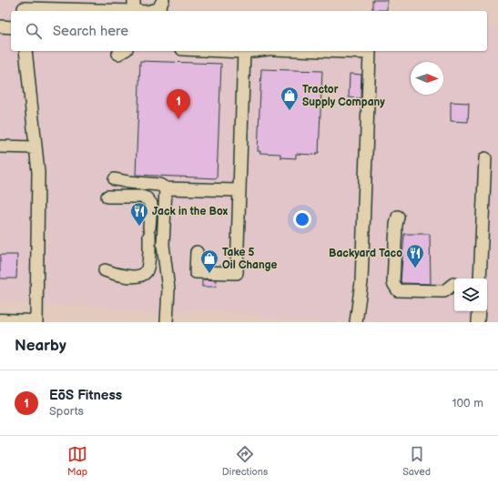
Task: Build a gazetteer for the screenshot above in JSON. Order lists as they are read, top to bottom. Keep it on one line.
{"places":{"shop":["Tractor Supply Company","Take 5 Oil Change"],"restaurant":["Jack in the Box","Backyard Taco"]},"north":"right","page":{"search":"Search here","pins":"1","heading":"Nearby","list":[{"mark":"1","name":"EōS Fitness","note":"Sports","value":"100 m"}],"nav":["Map","Directions","Saved"]}}
